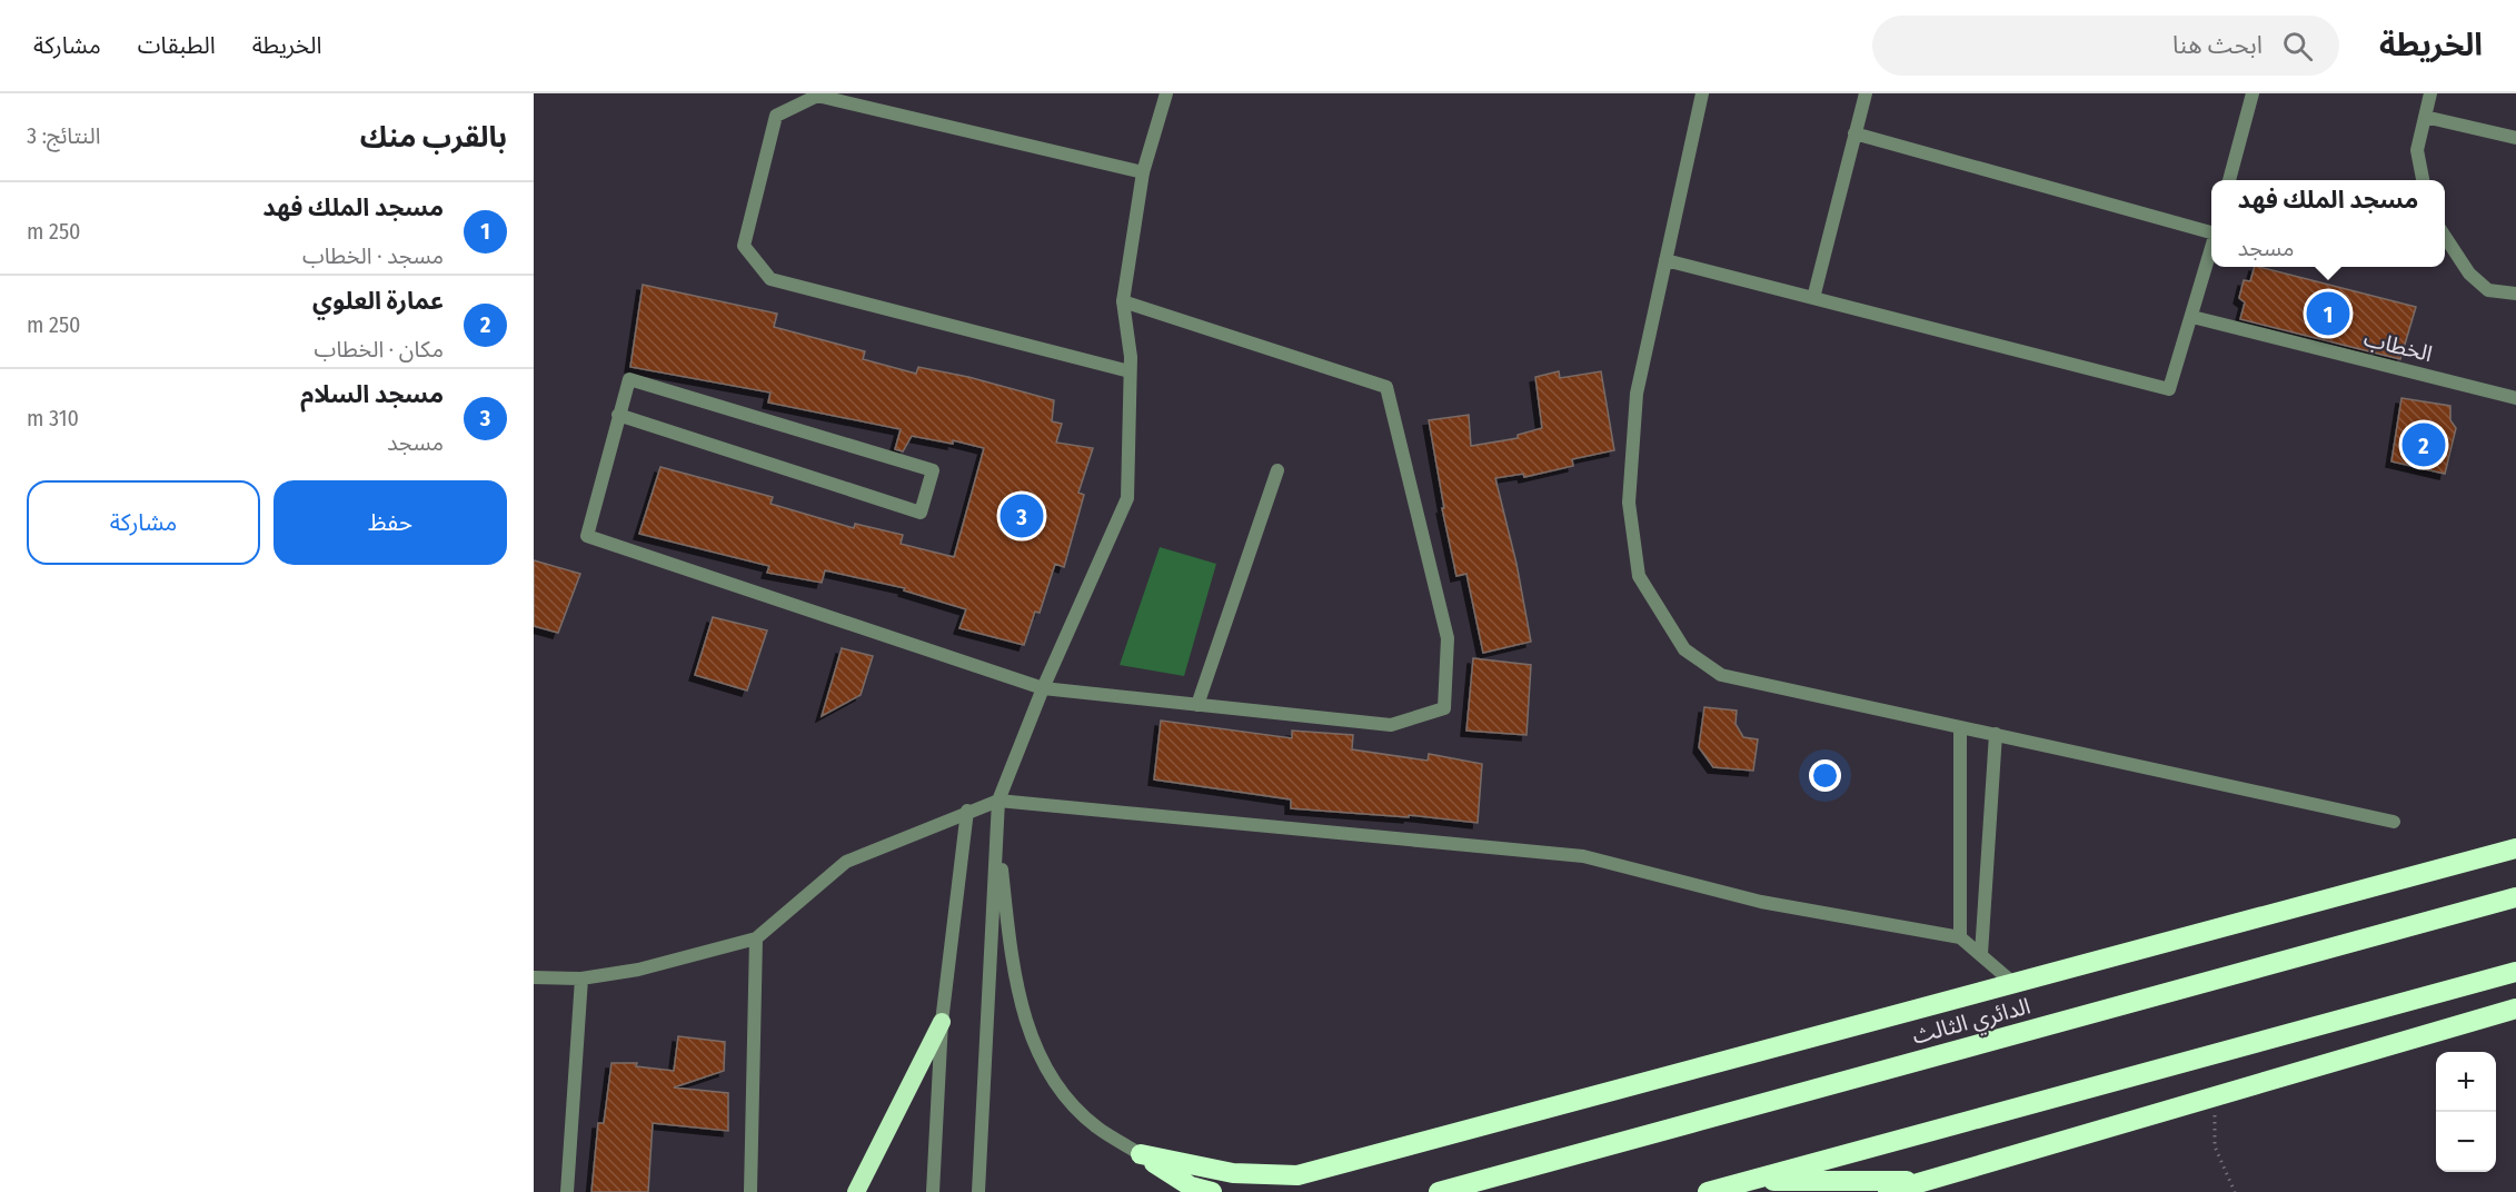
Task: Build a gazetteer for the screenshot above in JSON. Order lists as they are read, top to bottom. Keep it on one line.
{"streets":{"highway":["الدائري الثالث"],"street":["الخطاب"]},"page":{"header":"الخريطة","search":"ابحث هنا","nav":["الخريطة","الطبقات","مشاركة"],"heading":["بالقرب منك","النتائج: 3"],"popup":["مسجد الملك فهد","مسجد"],"list":[{"mark":"1","name":"مسجد الملك فهد","note":"مسجد · الخطاب","value":"250 m"},{"mark":"2","name":"عمارة العلوي","note":"مكان · الخطاب","value":"250 m"},{"mark":"3","name":"مسجد السلام","note":"مسجد","value":"310 m"}],"pins":["1","2","3"],"buttons":["حفظ","مشاركة"],"map_buttons":["+","−"]}}
